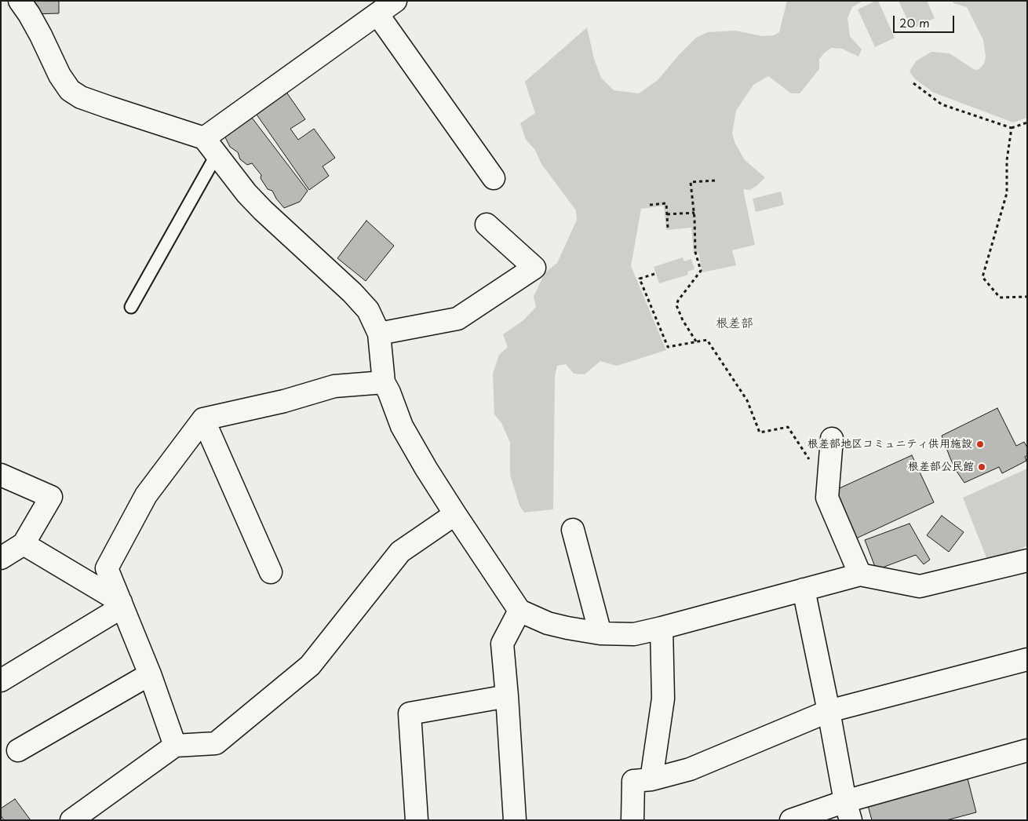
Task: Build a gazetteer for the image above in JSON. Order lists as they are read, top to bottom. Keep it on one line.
{"districts":["根差部"],"places":["根差部地区コミュニティ供用施設","根差部公民館"],"scale_bar":"20 m"}
